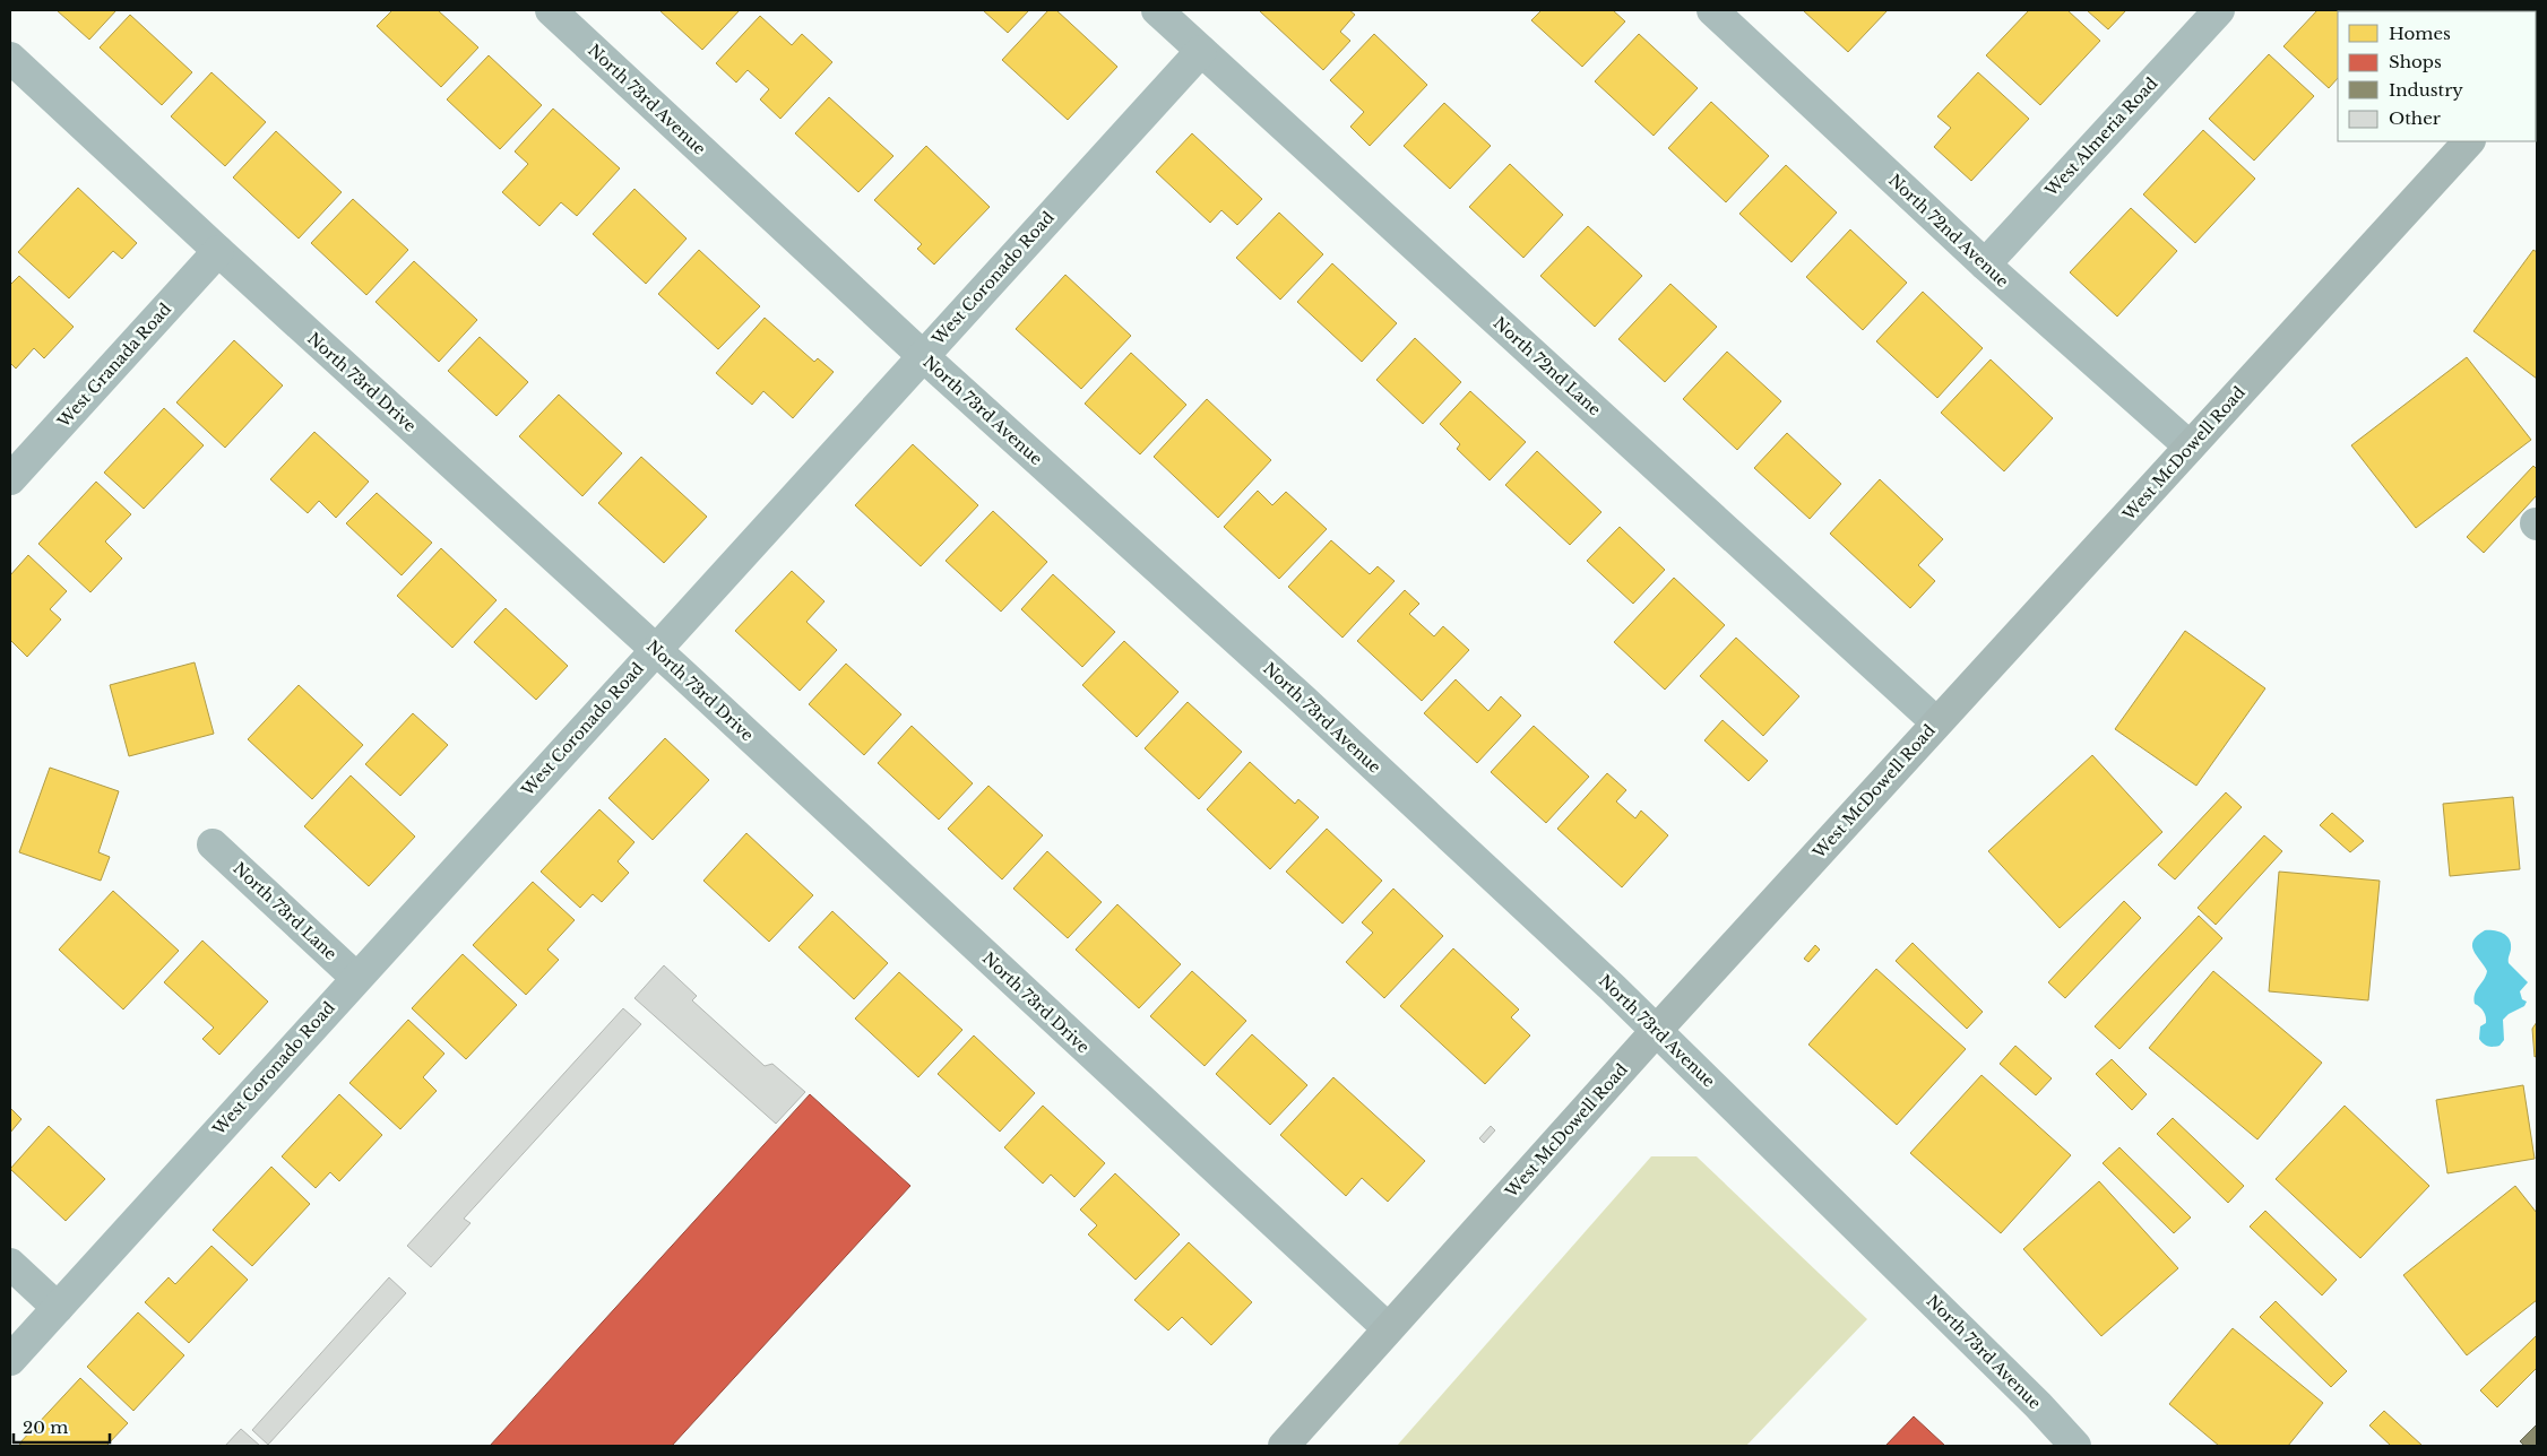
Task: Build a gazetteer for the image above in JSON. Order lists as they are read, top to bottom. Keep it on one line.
{"streets":{"main road":["West McDowell Road"],"street":["North 73rd Avenue","West Almeria Road","North 72nd Avenue","West Coronado Road","West Granada Road","North 72nd Lane","North 73rd Drive","North 73rd Lane"]},"crossings":[["North 73rd Avenue","West Coronado Road"],["North 73rd Avenue","West McDowell Road"],["West Almeria Road","North 72nd Avenue"],["North 72nd Avenue","West McDowell Road"],["West Coronado Road","North 72nd Lane"],["West Coronado Road","North 73rd Drive"],["West Coronado Road","North 73rd Lane"],["West Granada Road","North 73rd Drive"],["North 72nd Lane","West McDowell Road"],["North 73rd Drive","West McDowell Road"]],"legend":["Homes","Shops","Industry","Other"],"scale_bar":"20 m"}
